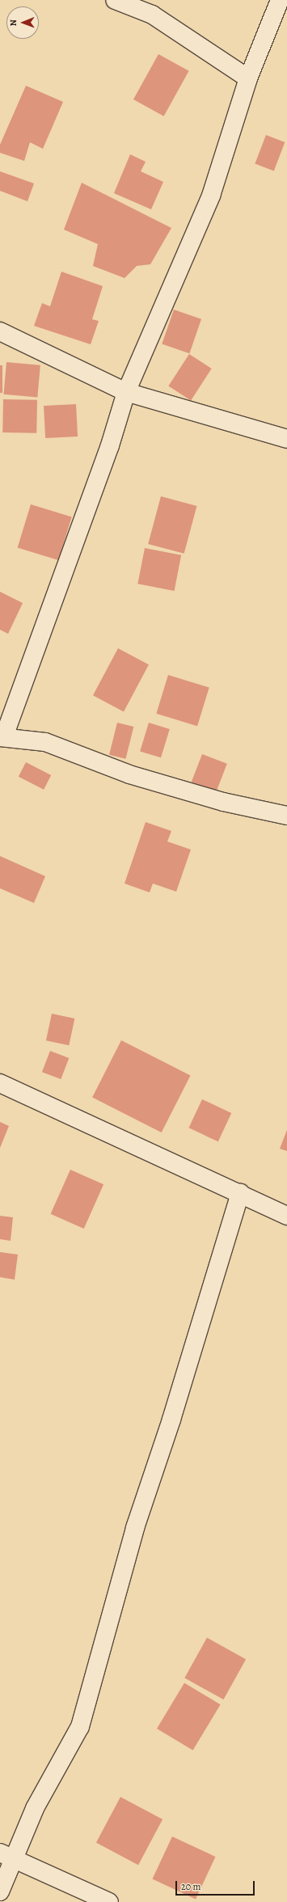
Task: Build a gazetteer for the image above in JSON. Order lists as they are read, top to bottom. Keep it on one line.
{"scale_bar":"20 m","north":"left"}
